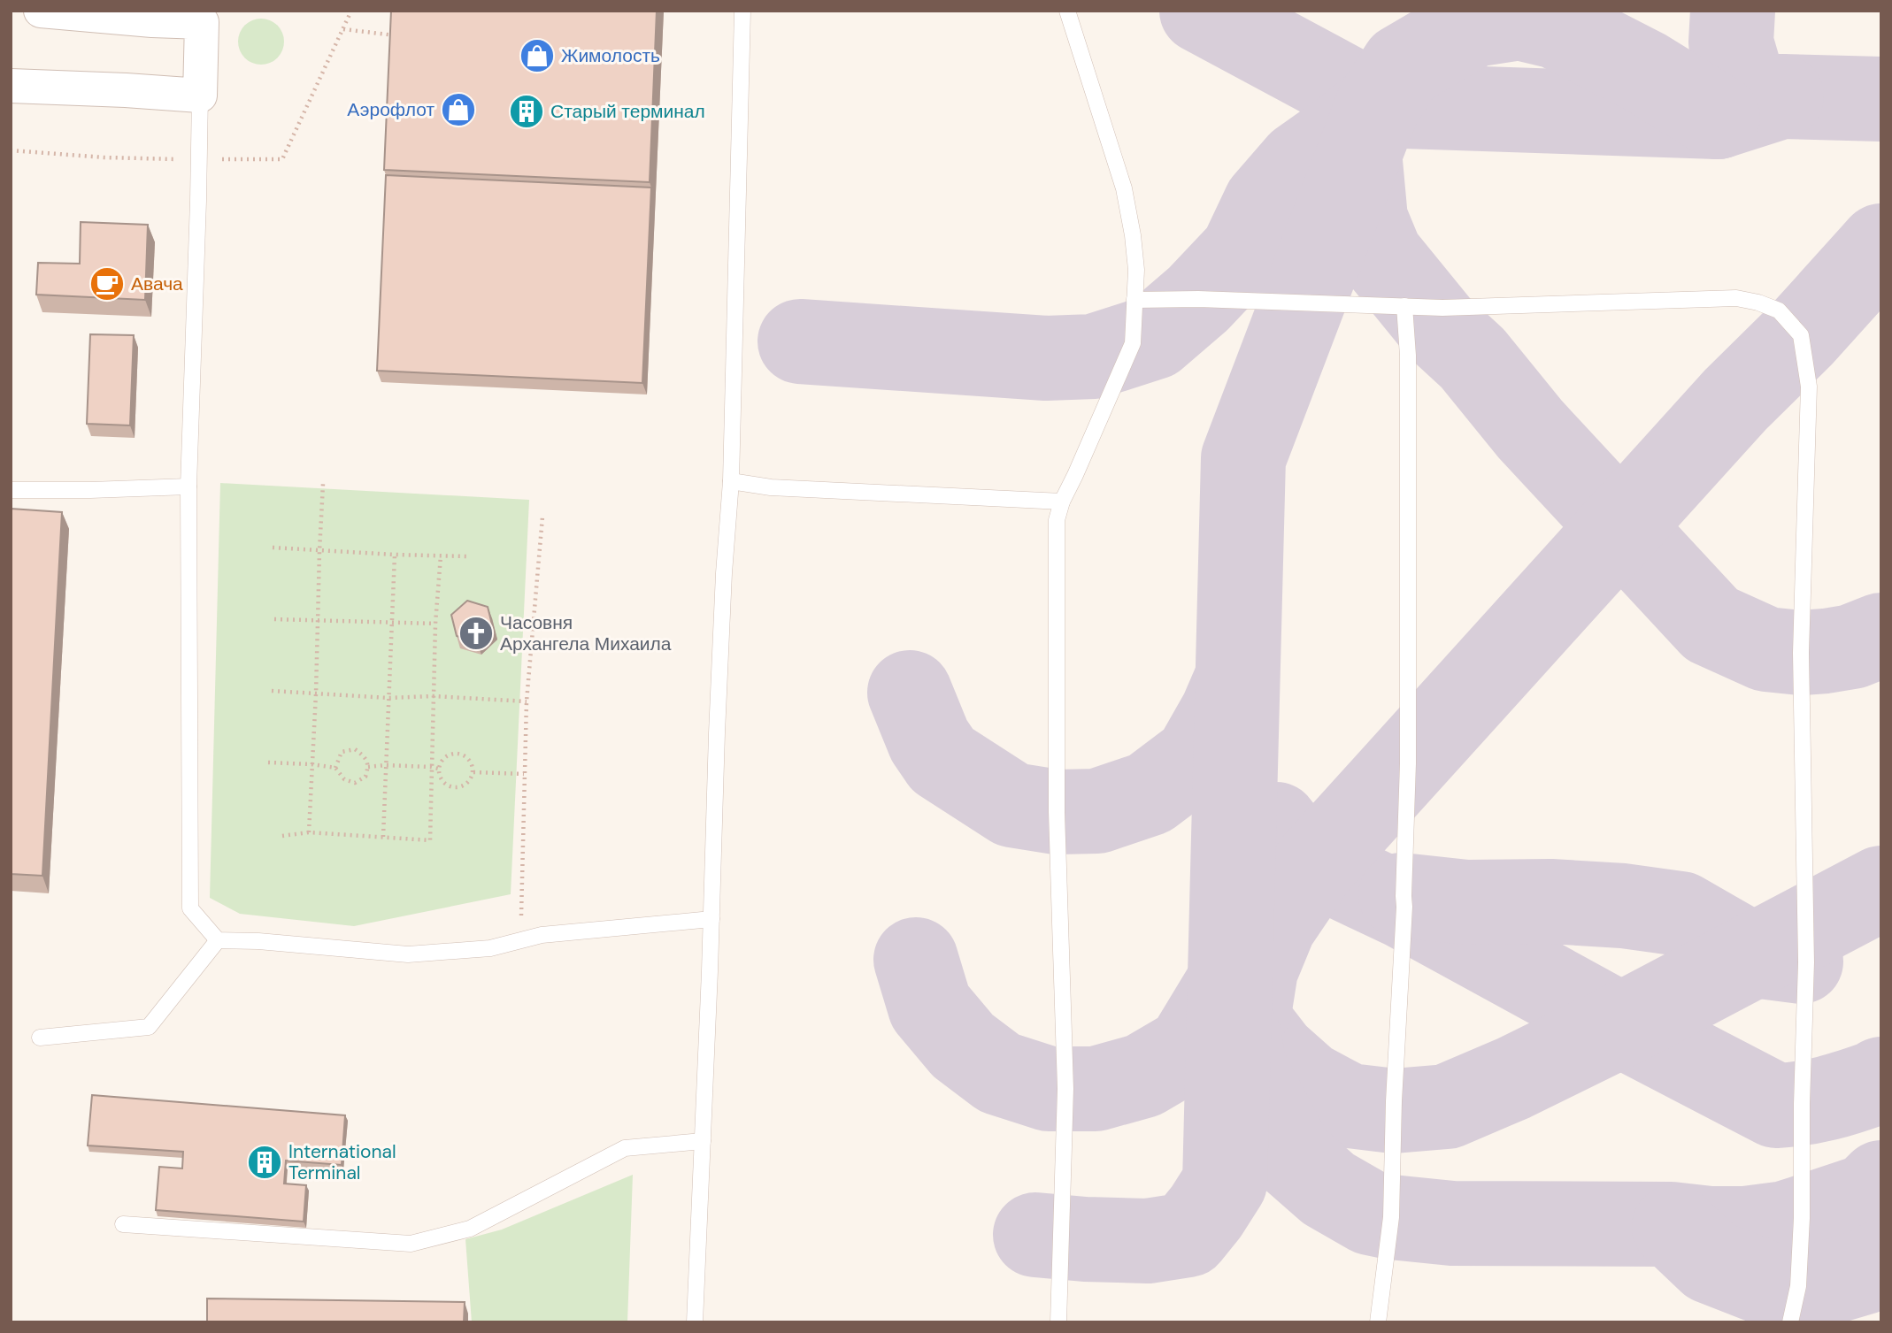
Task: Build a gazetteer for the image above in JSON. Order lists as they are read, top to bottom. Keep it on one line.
{"places":{"shop":["Жимолость","Аэрофлот"],"building":["Старый терминал","International Terminal"],"cafe":["Авача"],"church":["Часовня Архангела Михаила"]}}
